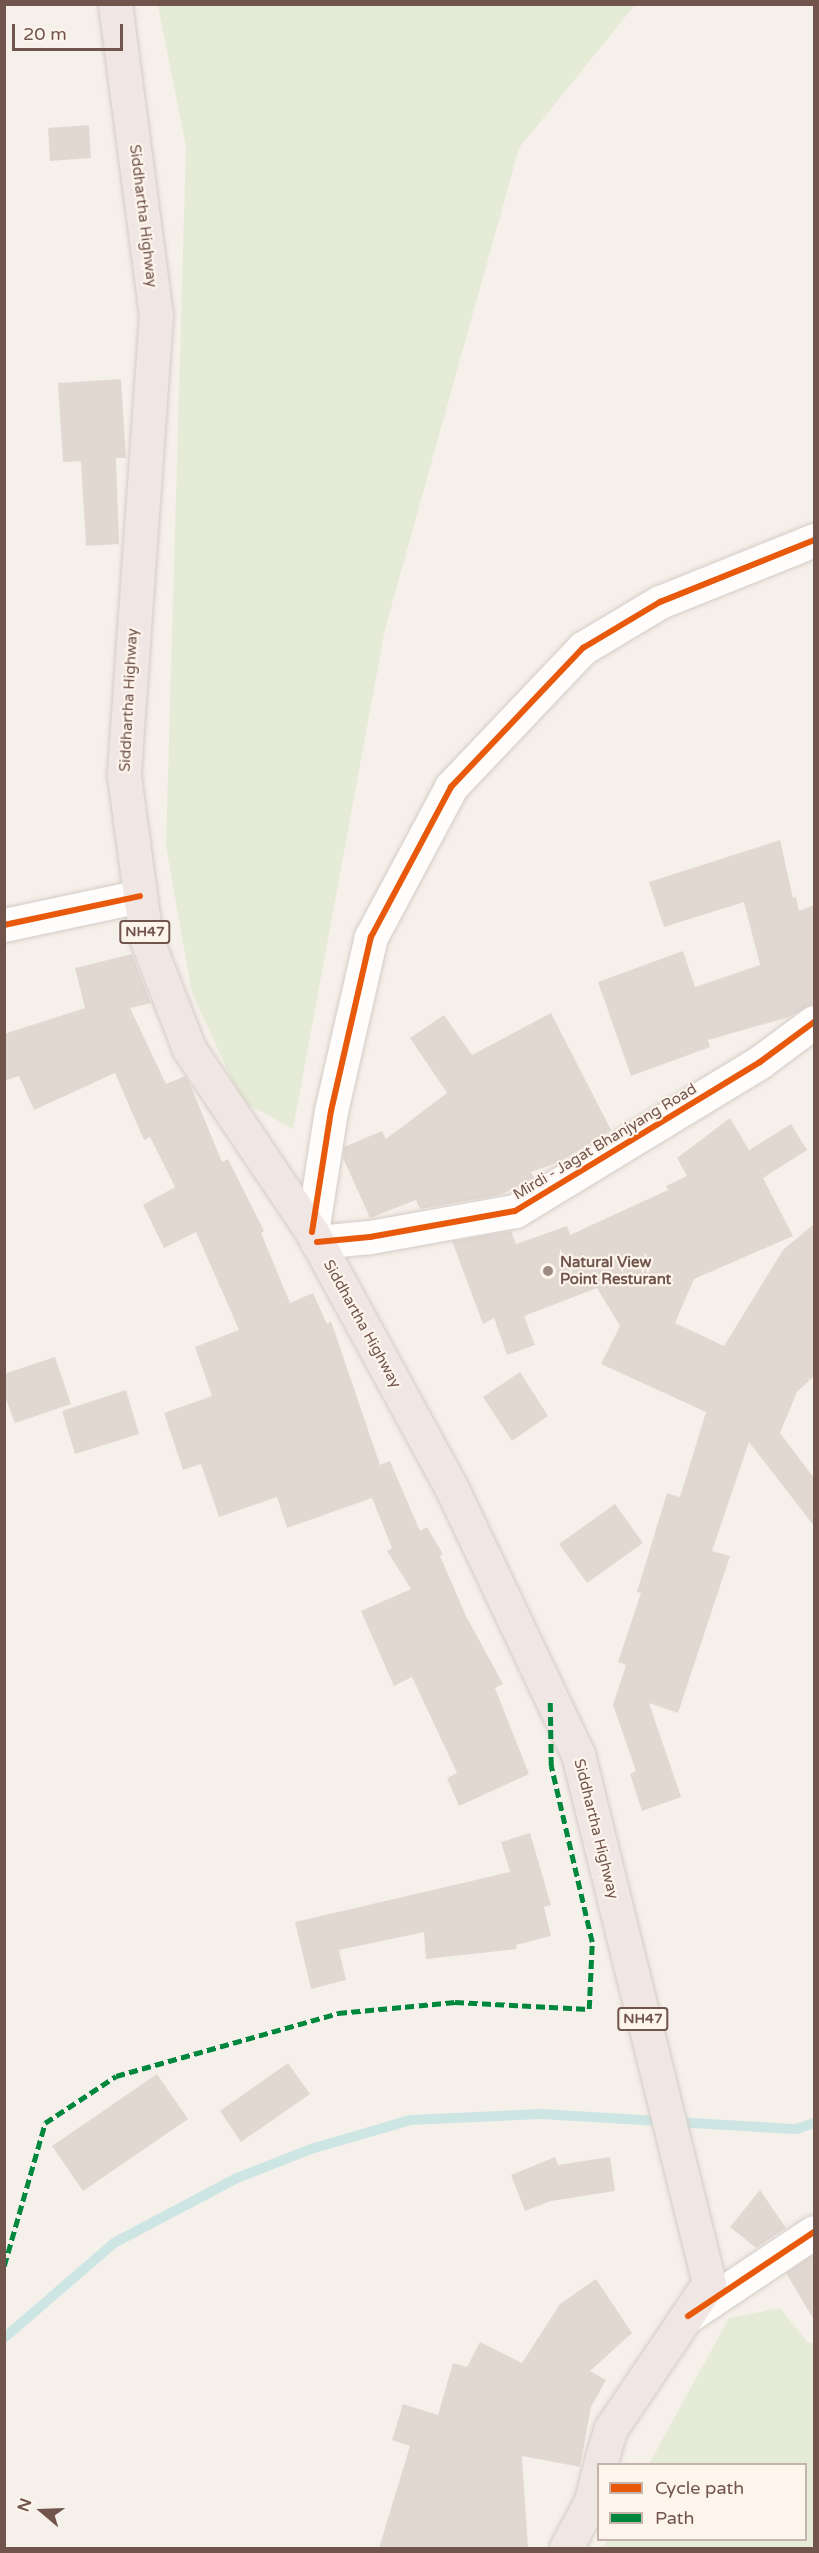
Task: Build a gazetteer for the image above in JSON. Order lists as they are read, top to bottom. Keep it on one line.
{"streets":{"highway":["Siddhartha Highway","NH47"],"street":["Mirdi - Jagat Bhanjyang Road"]},"crossings":[["Siddhartha Highway","Mirdi - Jagat Bhanjyang Road"]],"places":["Natural View Point Resturant"],"legend":["Cycle path","Path"],"scale_bar":"20 m","north":"left"}
